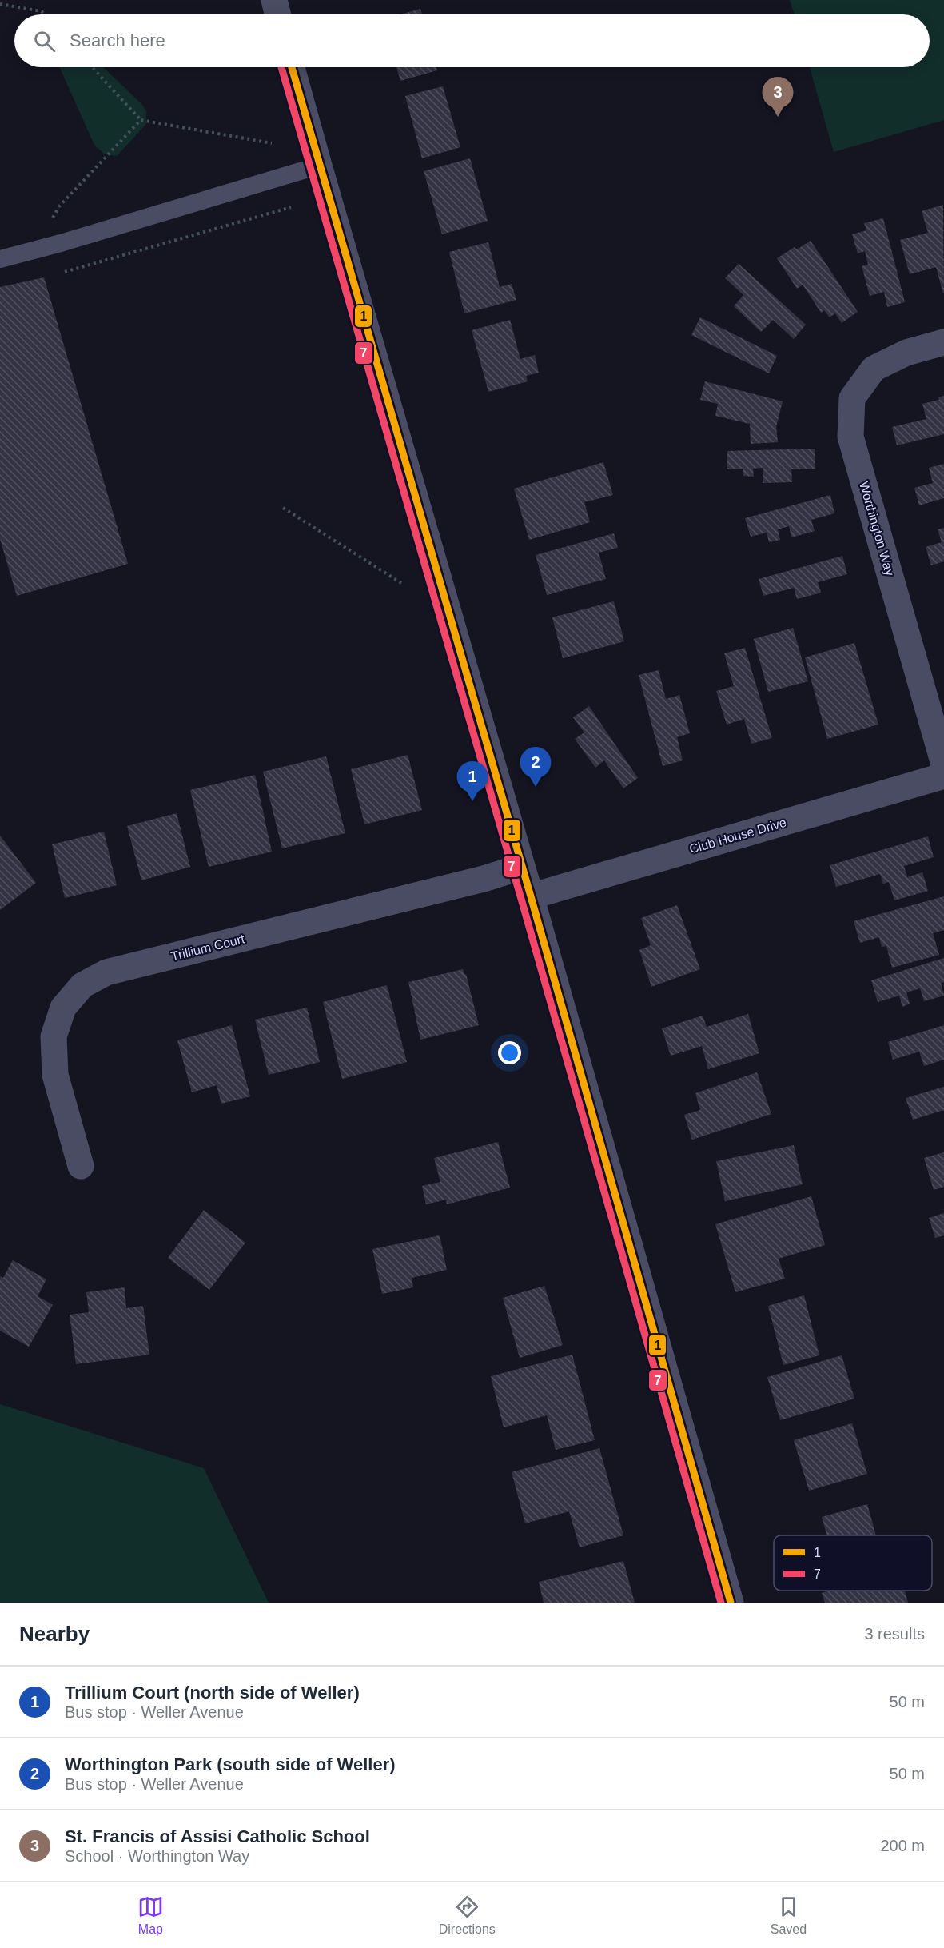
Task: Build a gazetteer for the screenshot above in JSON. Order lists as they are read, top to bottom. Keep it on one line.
{"streets":{"street":["Worthington Way","Club House Drive","Trillium Court"]},"lines":["transit line 1","transit line 7"],"legend":["1","7"],"page":{"search":"Search here","pins":["3","2","1"],"heading":["Nearby","3 results"],"list":[{"mark":"1","name":"Trillium Court (north side of Weller)","note":"Bus stop · Weller Avenue","value":"50 m"},{"mark":"2","name":"Worthington Park (south side of Weller)","note":"Bus stop · Weller Avenue","value":"50 m"},{"mark":"3","name":"St. Francis of Assisi Catholic School","note":"School · Worthington Way","value":"200 m"}],"nav":["Map","Directions","Saved"]}}
